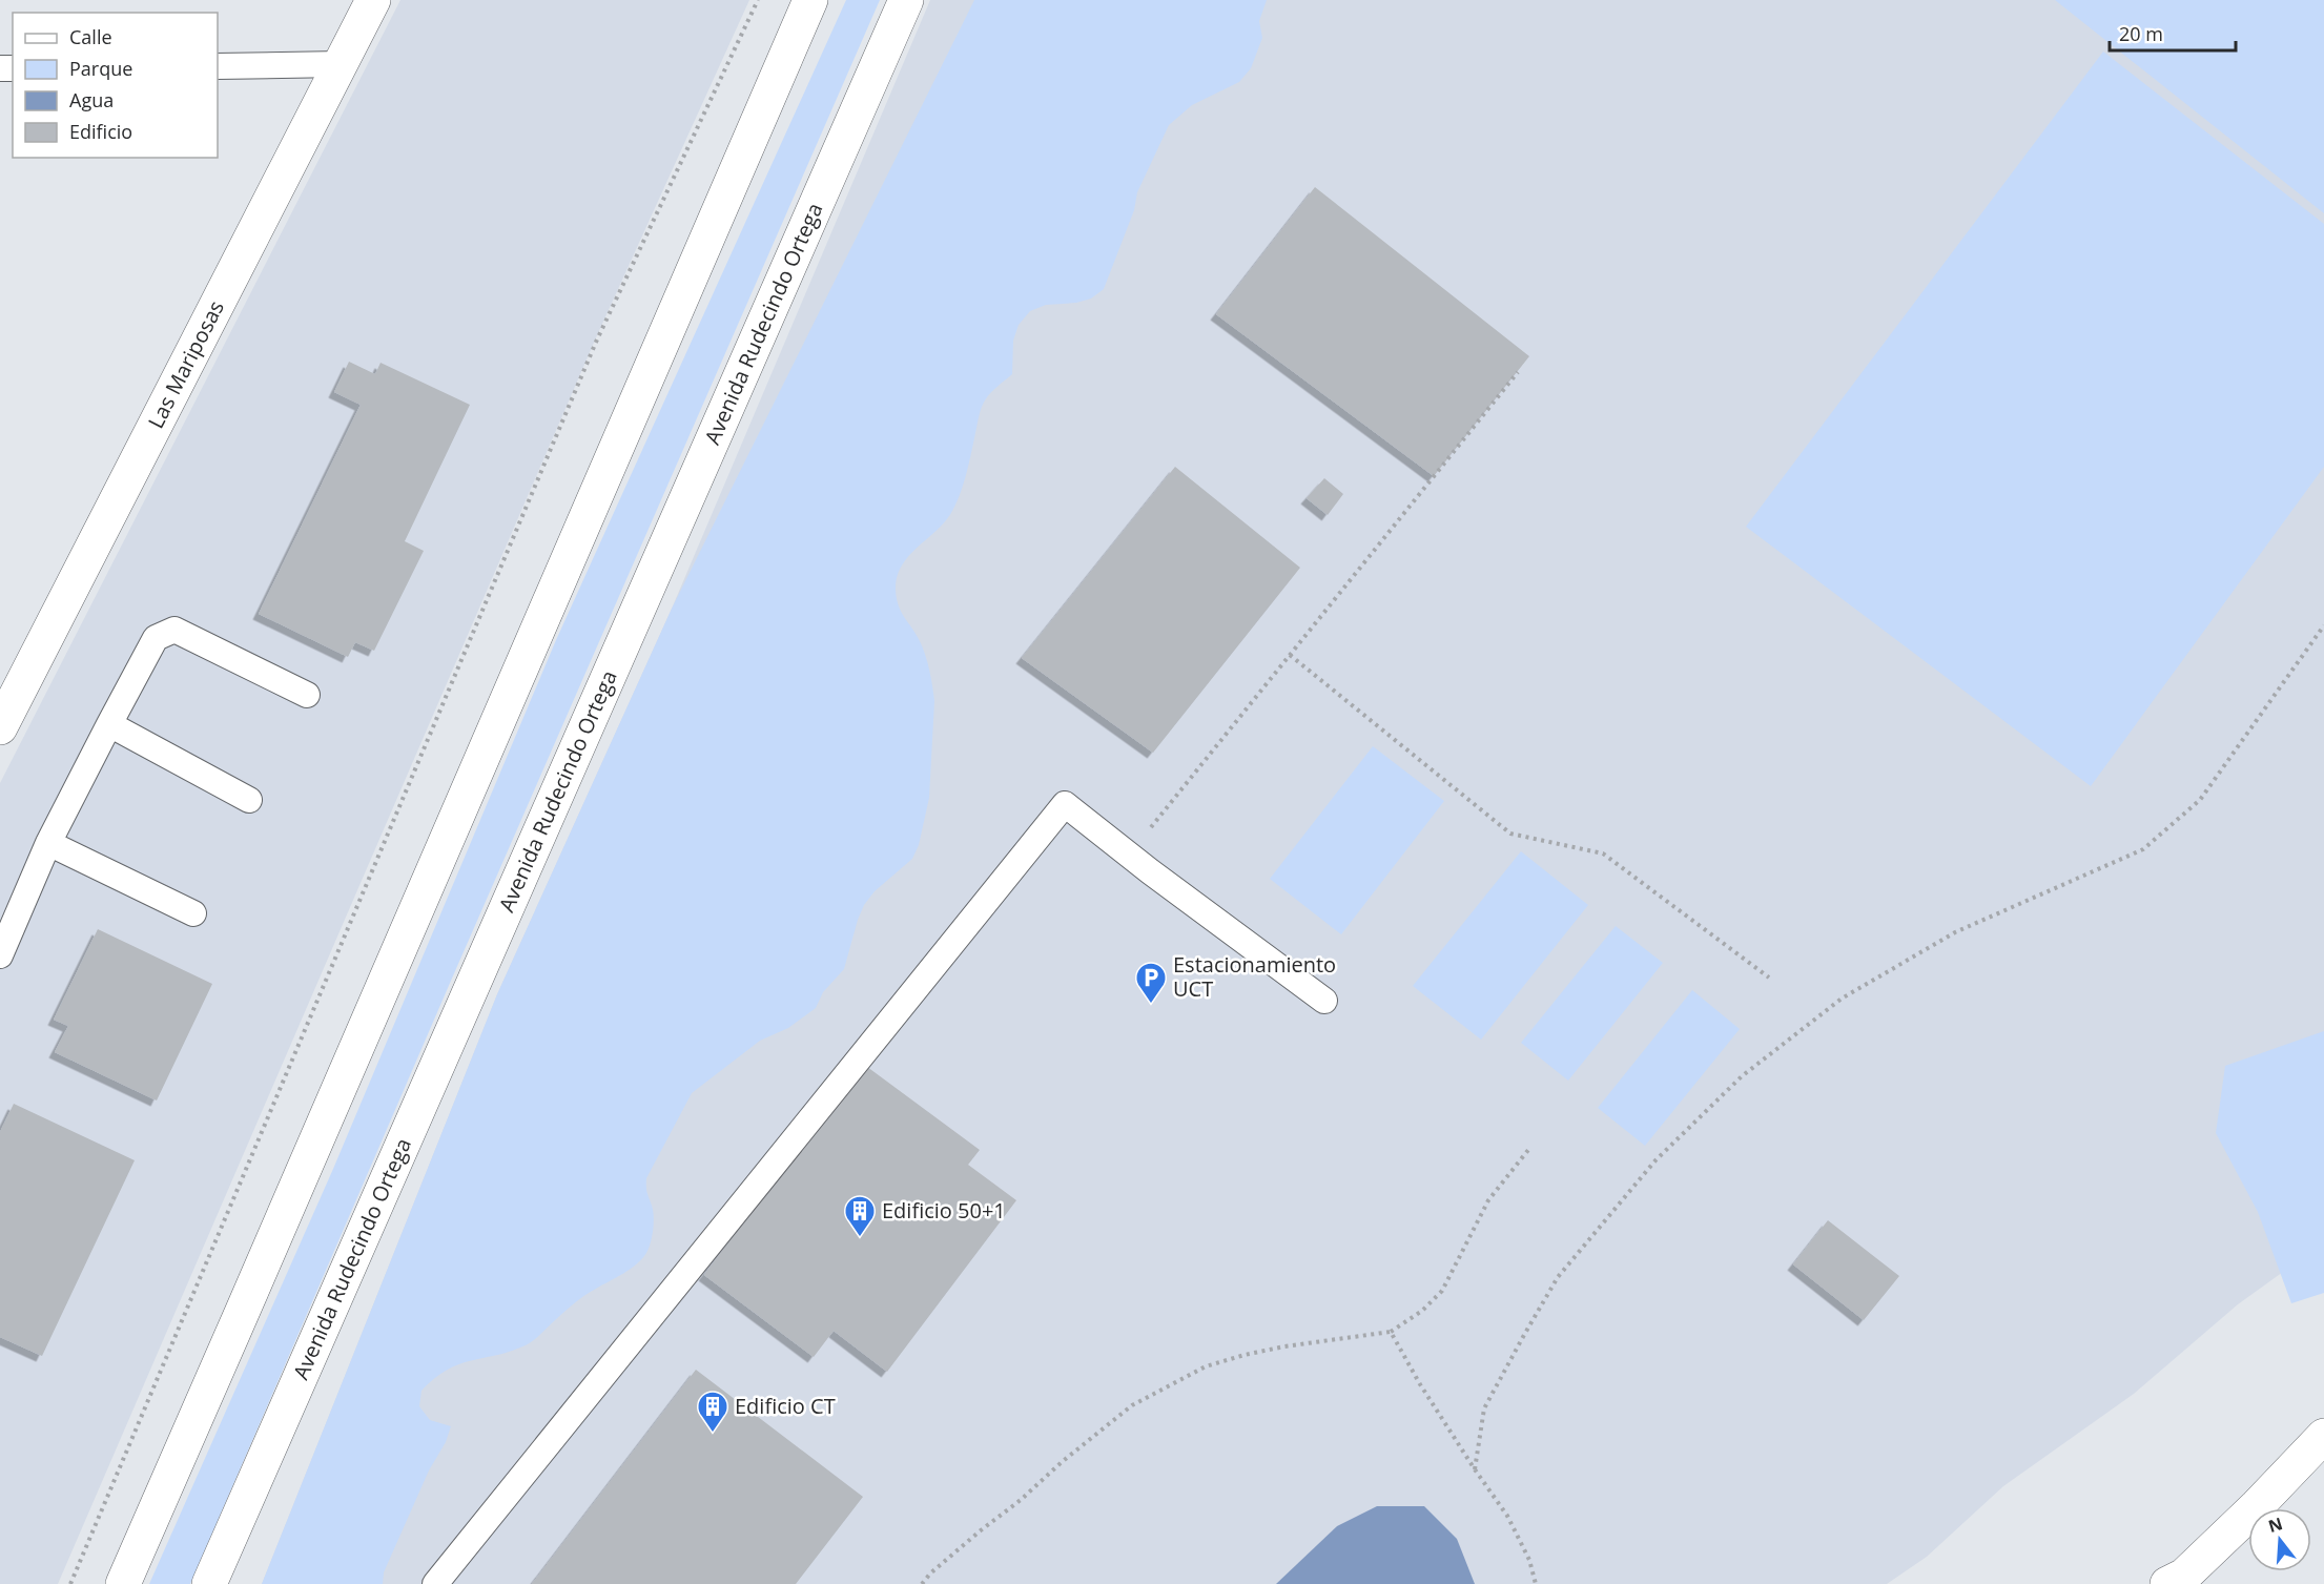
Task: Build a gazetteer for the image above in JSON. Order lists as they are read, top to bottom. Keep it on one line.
{"streets":{"main road":["Avenida Rudecindo Ortega","Las Mariposas"]},"places":{"parking":["Estacionamiento UCT"],"building":["Edificio 50+1","Edificio CT"]},"legend":["Calle","Parque","Agua","Edificio"],"scale_bar":"20 m","north":"top"}
